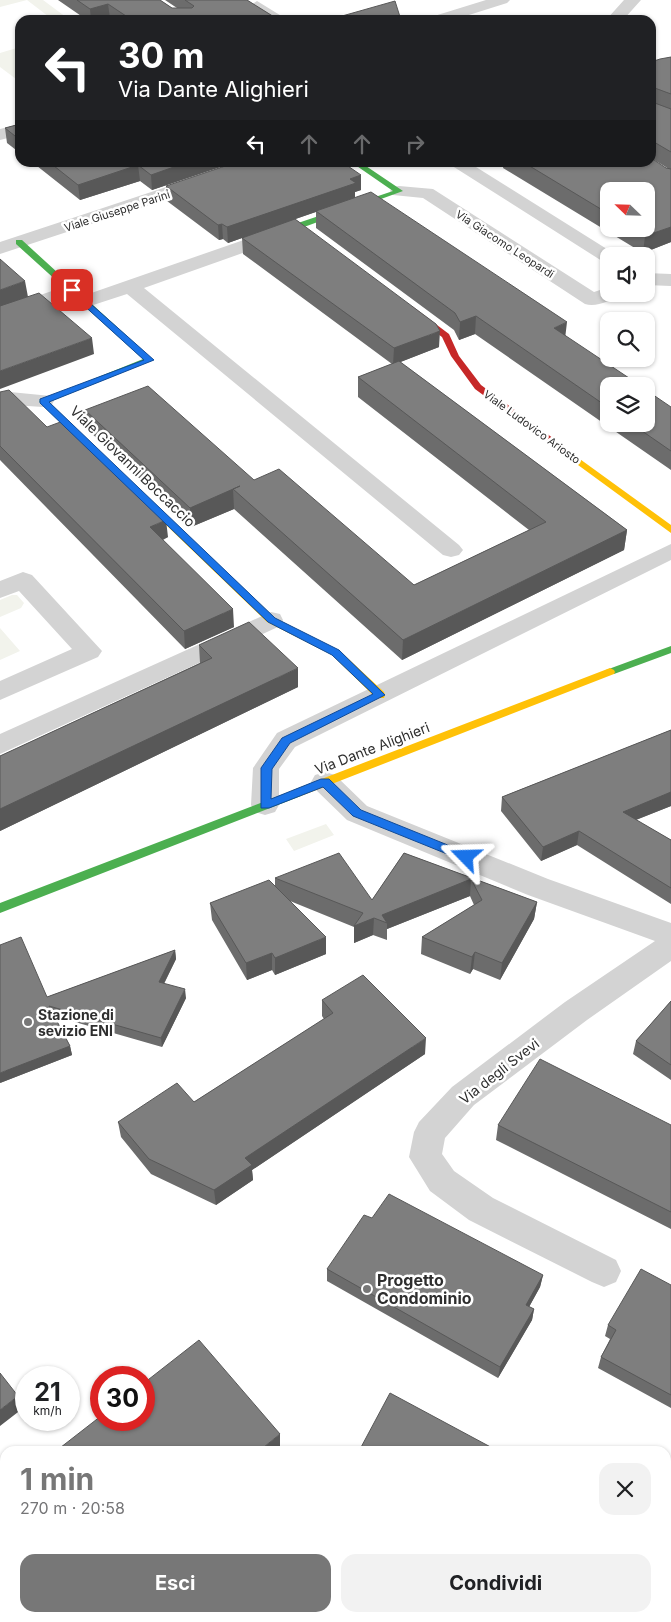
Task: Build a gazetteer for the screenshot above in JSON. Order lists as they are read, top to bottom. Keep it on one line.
{"streets":{"street":["Viale Giuseppe Parini","Via Giacomo Leopardi","Viale Ludovico Ariosto","Viale Giovanni Boccaccio","Via Dante Alighieri","Via degli Svevi"]},"crossings":[["Viale Giuseppe Parini","Viale Giovanni Boccaccio"]],"places":["Stazione di sevizio ENI","Progetto Condominio"],"north":"top left","page":{"turn":["30 m","Via Dante Alighieri"],"speed":"21 km/h","limit":"30","heading":["1 min","270 m · 20:58"],"buttons":["Esci","Condividi"]}}
